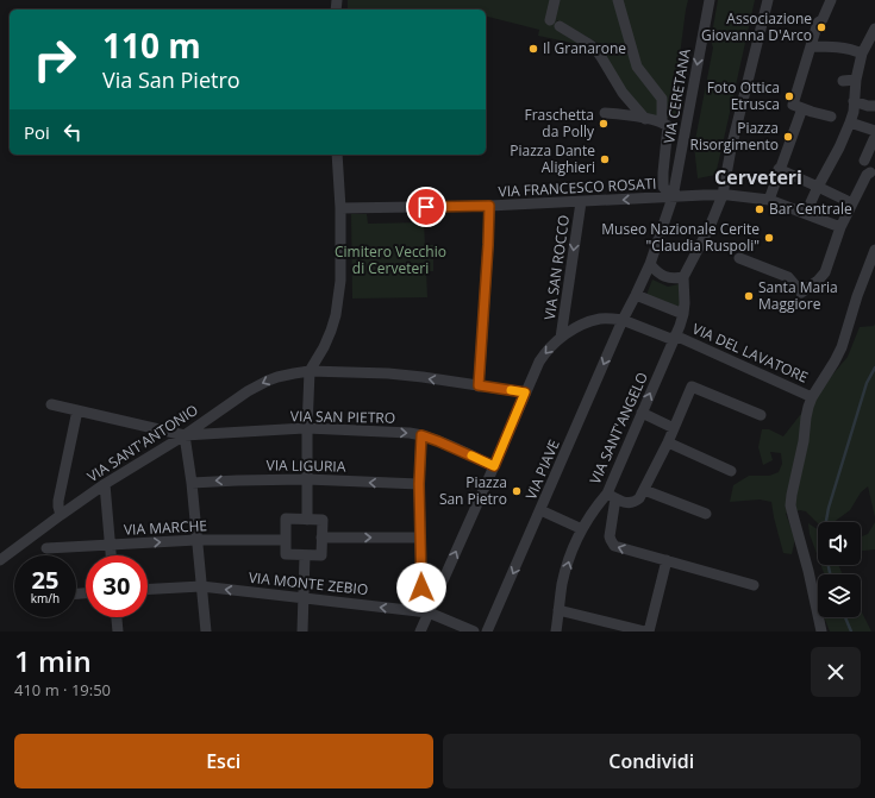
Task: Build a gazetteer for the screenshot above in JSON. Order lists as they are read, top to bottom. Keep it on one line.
{"streets":{"street":["VIA CERETANA","VIA FRANCESCO ROSATI","VIA SAN ROCCO","VIA DEL LAVATORE","VIA SAN PIETRO","VIA SANT'ANGELO","VIA SANT'ANTONIO","VIA LIGURIA","VIA PIAVE","VIA MARCHE","VIA MONTE ZEBIO"]},"crossings":[["VIA CERETANA","VIA FRANCESCO ROSATI"],["VIA CERETANA","VIA PIAVE"],["VIA FRANCESCO ROSATI","VIA SAN ROCCO"],["VIA DEL LAVATORE","VIA SANT'ANGELO"],["VIA DEL LAVATORE","VIA PIAVE"],["VIA SAN PIETRO","VIA SANT'ANTONIO"]],"one_way":["VIA SAN PIETRO","VIA SANT'ANTONIO","VIA MARCHE"],"districts":["Cerveteri"],"parks":["Cimitero Vecchio di Cerveteri"],"places":["Associazione Giovanna D'Arco","Il Granarone","Foto Ottica Etrusca","Fraschetta da Polly","Piazza Risorgimento","Piazza Dante Alighieri","Bar Centrale","Museo Nazionale Cerite \"Claudia Ruspoli\"","Santa Maria Maggiore","Piazza San Pietro"],"page":{"turn":["110 m","Via San Pietro"],"then":"Poi","speed":"25 km/h","limit":"30","heading":["1 min","410 m · 19:50"],"buttons":["Esci","Condividi"]}}
